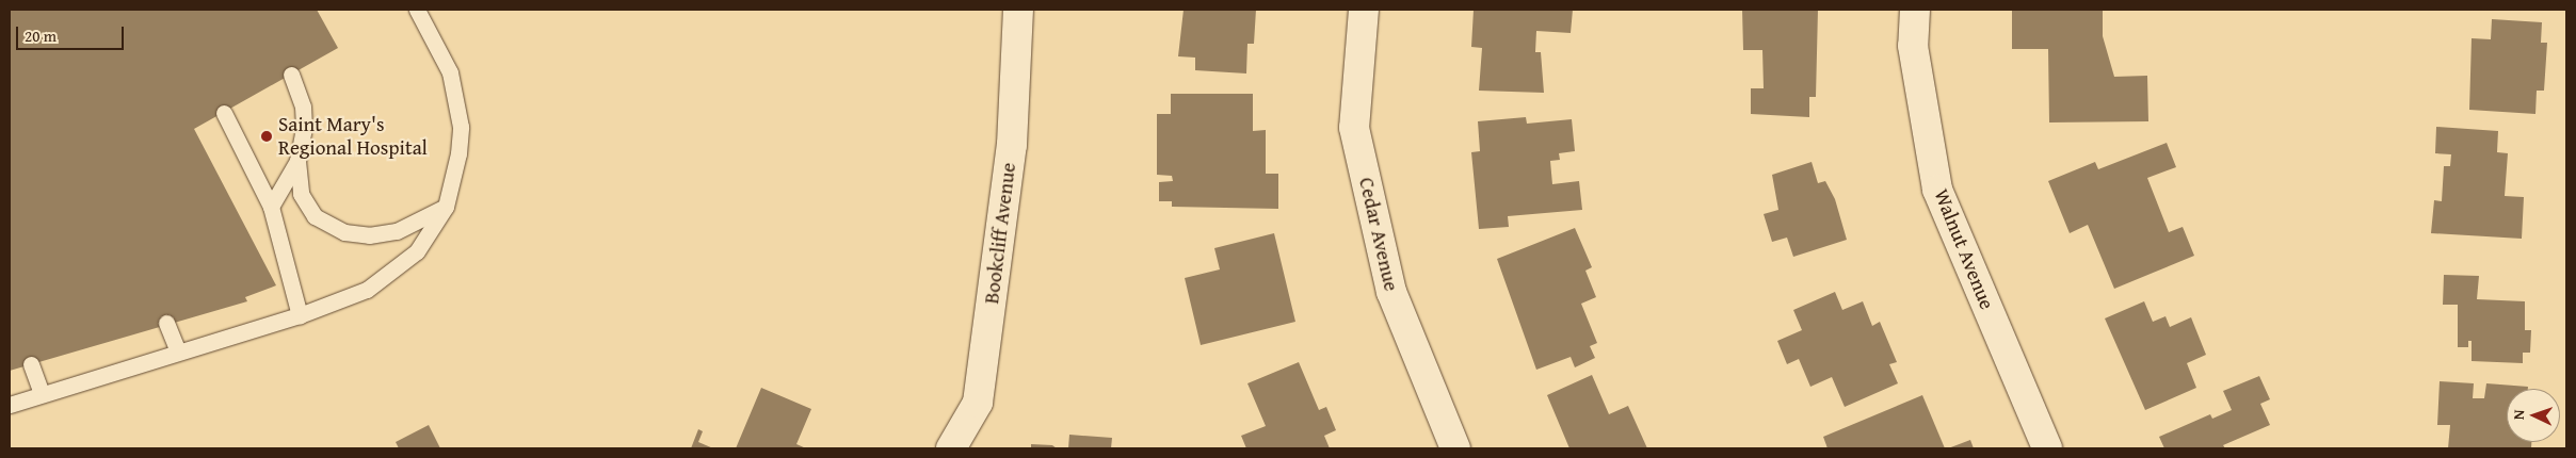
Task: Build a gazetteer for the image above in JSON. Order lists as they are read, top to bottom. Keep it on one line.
{"streets":{"street":["Bookcliff Avenue","Cedar Avenue","Walnut Avenue"]},"places":["Saint Mary's Regional Hospital"],"scale_bar":"20 m","north":"left"}
